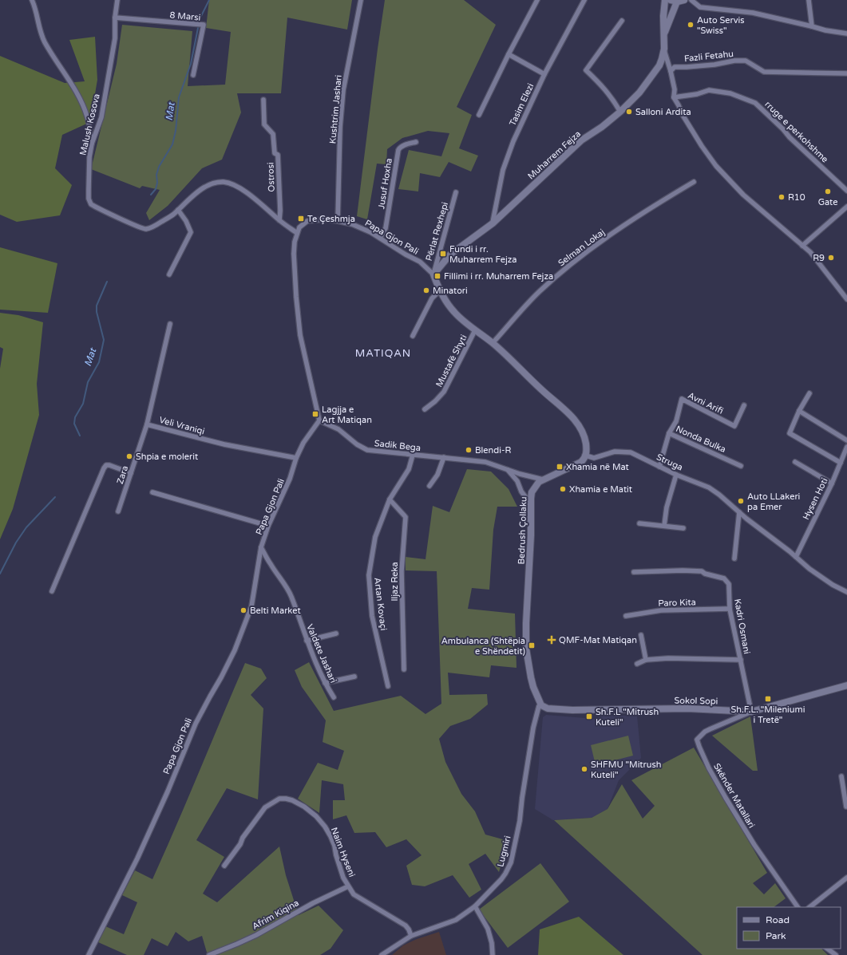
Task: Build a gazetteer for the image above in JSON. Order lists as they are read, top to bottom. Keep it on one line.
{"streets":{"street":["8 Marsi","Fazli Fetahu","Tasim Elezi","Kushtrim Jashari","Malush Kosova","rruge e perkohshme","Muharrem Fejza","Ostrosi","Jusuf Hoxha","Përlat Rexhepi","Papa Gjon Pali","Selman Lokaj","Mustafë Shyti","Avni Arifi","Veli Vraniqi","Nonda Bulka","Sadik Bega","Struga","Zara","Hysen Hoti","Bedrush Çollaku","Iljaz Reka","Paro Kita","Artan Kovaçi","Kadri Osmani","Valdete Jashari","Sokol Sopi","Skënder Matallari","Lugmiri","Naim Hyseni","Afrim Kiqina"]},"crossings":[["8 Marsi","Malush Kosova"],["Tasim Elezi","Muharrem Fejza"],["Kushtrim Jashari","Papa Gjon Pali"],["Malush Kosova","Ostrosi"],["Malush Kosova","Papa Gjon Pali"],["Muharrem Fejza","Përlat Rexhepi"],["Muharrem Fejza","Papa Gjon Pali"],["Jusuf Hoxha","Papa Gjon Pali"],["Përlat Rexhepi","Papa Gjon Pali"],["Papa Gjon Pali","Veli Vraniqi"],["Papa Gjon Pali","Sadik Bega"],["Papa Gjon Pali","Valdete Jashari"],["Avni Arifi","Nonda Bulka"],["Veli Vraniqi","Zara"],["Nonda Bulka","Struga"],["Sadik Bega","Bedrush Çollaku"],["Sadik Bega","Artan Kovaçi"],["Struga","Hysen Hoti"],["Struga","Bedrush Çollaku"],["Bedrush Çollaku","Sokol Sopi"],["Bedrush Çollaku","Lugmiri"],["Iljaz Reka","Artan Kovaçi"],["Paro Kita","Kadri Osmani"],["Kadri Osmani","Sokol Sopi"],["Kadri Osmani","Skënder Matallari"],["Sokol Sopi","Skënder Matallari"],["Sokol Sopi","Lugmiri"],["Lugmiri","Naim Hyseni"],["Naim Hyseni","Afrim Kiqina"]],"districts":["MATIQAN"],"water":["Mat"],"places":{"other":["Auto Servis \"Swiss\"","Salloni Ardita","Gate","R10","R9","Minatori","Blendi-R","Shpia e molerit","Xhamia e Matit","Auto LLakeri pa Emer","Belti Market","SHFMU \"Mitrush Kuteli\""],"transit":["Te Çeshmja","Fundi i rr. Muharrem Fejza","Fillimi i rr. Muharrem Fejza","Lagjja e Art Matiqan","Xhamia në Mat","Ambulanca (Shtëpia e Shëndetit)","Sh.F.L. \"Mileniumi i Tretë\"","Sh.F.L \"Mitrush Kuteli\""],"health":["QMF-Mat Matiqan"]},"legend":["Road","Park"]}
